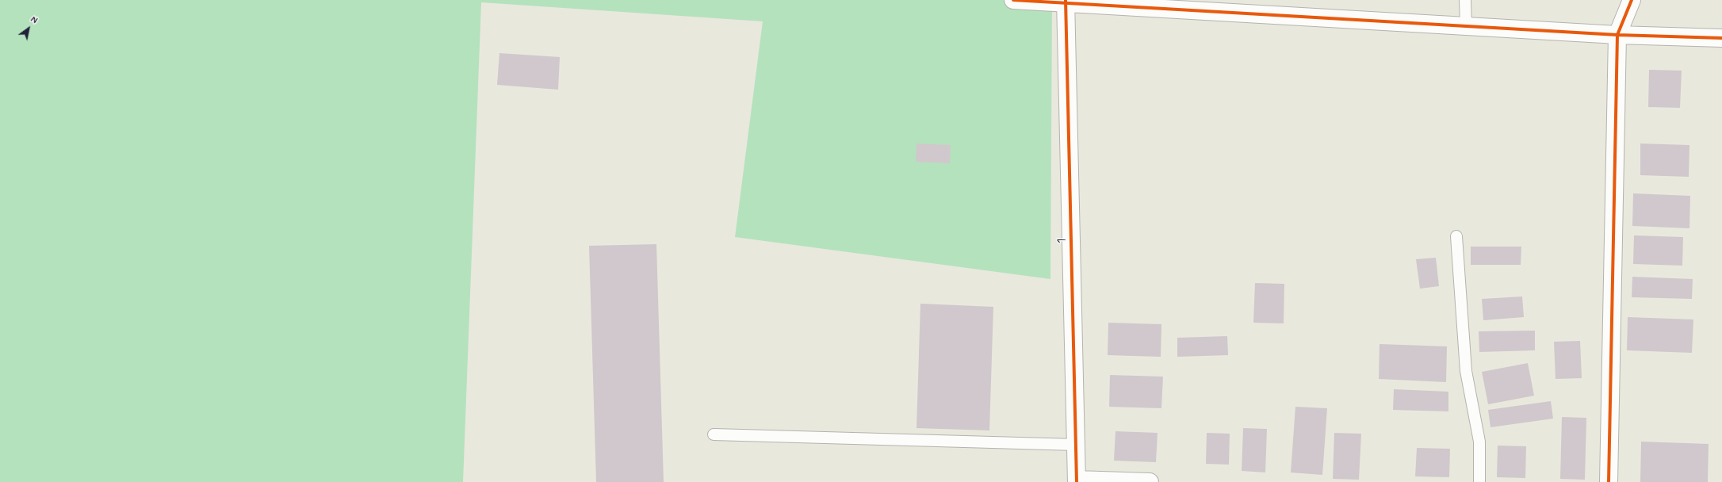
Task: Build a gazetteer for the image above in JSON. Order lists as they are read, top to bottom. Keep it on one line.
{"streets":{"street":["1"]},"north":"top right"}
